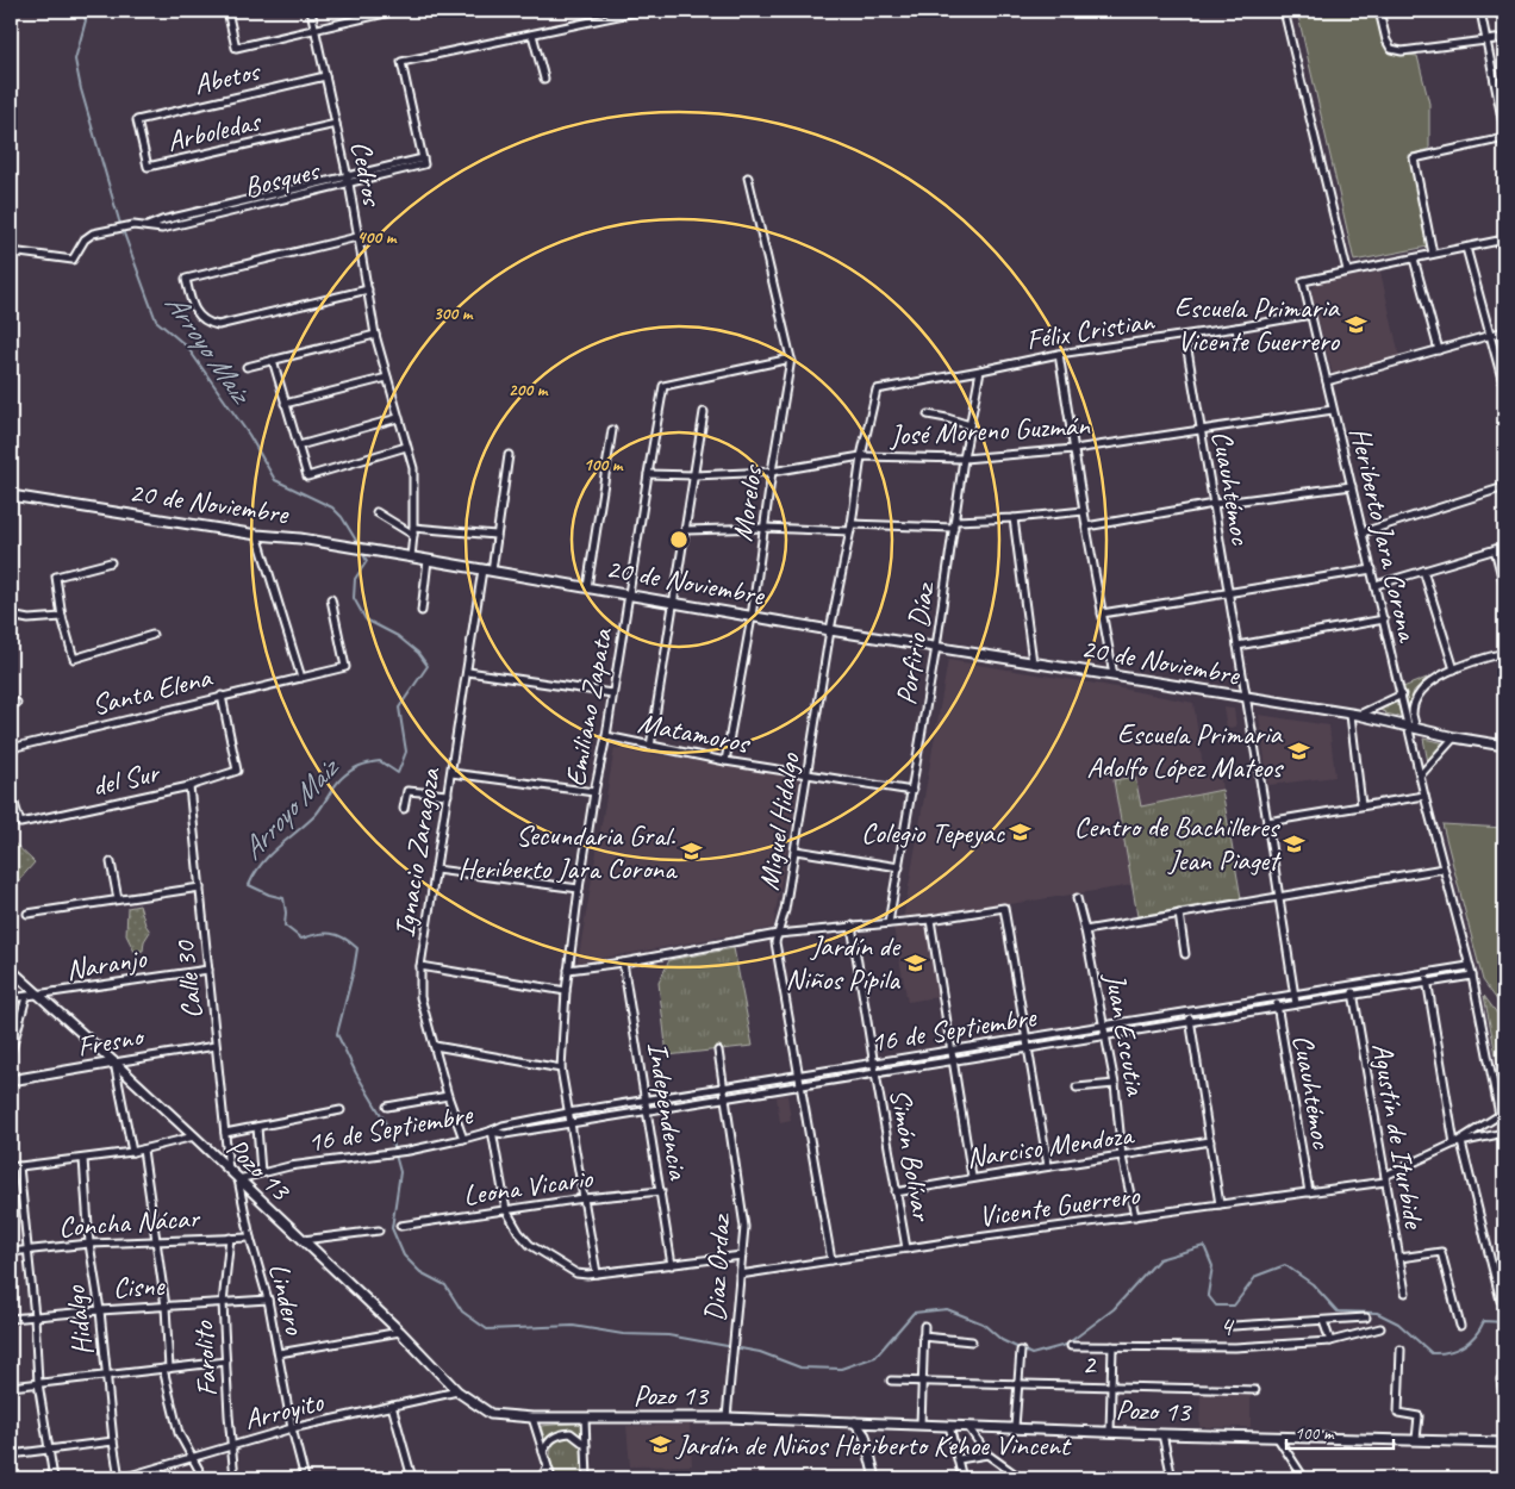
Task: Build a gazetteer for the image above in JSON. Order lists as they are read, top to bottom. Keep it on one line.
{"streets":{"main road":["20 de Noviembre","Fresno","Pozo 13"],"street":["Abetos","Arboledas","Cedros","Bosques","Félix Cristian","José Moreno Guzmán","Cuauhtémoc","Morelos","Heriberto Jara Corona","Porfirio Díaz","Santa Elena","Emiliano Zapata","Matamoros","del Sur","Miguel Hidalgo","Ignacio Zaragoza","Naranjo","Calle 30","16 de Septiembre","Juan Escutia","Independencia","Agustín de Iturbide","Narciso Mendoza","Simón Bolívar","Leona Vicario","Vicente Guerrero","Concha Nácar","Diaz Ordaz","Cisne","Lindero","Hidalgo","4","Farolito","2","Arroyito"]},"crossings":[["Abetos","Arboledas"],["Abetos","Cedros"],["Arboledas","Cedros"],["Cedros","Bosques"],["Cedros","20 de Noviembre"],["Félix Cristian","Cuauhtémoc"],["Félix Cristian","Heriberto Jara Corona"],["Félix Cristian","Porfirio Díaz"],["Félix Cristian","Miguel Hidalgo"],["José Moreno Guzmán","Cuauhtémoc"],["José Moreno Guzmán","Morelos"],["José Moreno Guzmán","Heriberto Jara Corona"],["José Moreno Guzmán","Porfirio Díaz"],["José Moreno Guzmán","Emiliano Zapata"],["José Moreno Guzmán","Miguel Hidalgo"],["Cuauhtémoc","20 de Noviembre"],["Cuauhtémoc","16 de Septiembre"],["Cuauhtémoc","Vicente Guerrero"],["20 de Noviembre","Morelos"],["20 de Noviembre","Heriberto Jara Corona"],["20 de Noviembre","Porfirio Díaz"],["20 de Noviembre","Emiliano Zapata"],["20 de Noviembre","Miguel Hidalgo"],["20 de Noviembre","Ignacio Zaragoza"],["Morelos","Emiliano Zapata"],["Morelos","Matamoros"],["Heriberto Jara Corona","16 de Septiembre"],["Porfirio Díaz","Matamoros"],["Santa Elena","del Sur"],["Emiliano Zapata","Matamoros"],["Emiliano Zapata","16 de Septiembre"],["Emiliano Zapata","Leona Vicario"],["Matamoros","Miguel Hidalgo"],["del Sur","Calle 30"],["Miguel Hidalgo","16 de Septiembre"],["Miguel Hidalgo","Vicente Guerrero"],["Ignacio Zaragoza","16 de Septiembre"],["Naranjo","Calle 30"],["Naranjo","Pozo 13"],["Calle 30","Fresno"],["Calle 30","Pozo 13"],["16 de Septiembre","Juan Escutia"],["16 de Septiembre","Independencia"],["16 de Septiembre","Agustín de Iturbide"],["16 de Septiembre","Simón Bolívar"],["16 de Septiembre","Pozo 13"],["16 de Septiembre","Diaz Ordaz"],["16 de Septiembre","Lindero"],["Juan Escutia","Narciso Mendoza"],["Juan Escutia","Vicente Guerrero"],["Fresno","Pozo 13"],["Independencia","Leona Vicario"],["Agustín de Iturbide","Vicente Guerrero"],["Narciso Mendoza","Simón Bolívar"],["Simón Bolívar","Vicente Guerrero"],["Pozo 13","Diaz Ordaz"],["Pozo 13","Lindero"],["Pozo 13","Arroyito"],["Vicente Guerrero","Diaz Ordaz"],["Concha Nácar","Lindero"],["Concha Nácar","Hidalgo"],["Concha Nácar","Farolito"],["Cisne","Lindero"],["Cisne","Hidalgo"],["Cisne","Farolito"],["Lindero","Arroyito"],["Hidalgo","Arroyito"],["Farolito","Arroyito"]],"water":["Arroyo Maiz"],"places":{"school or university":["Escuela Primaria Vicente Guerrero","Escuela Primaria Adolfo López Mateos","Colegio Tepeyac","Centro de Bachilleres Jean Piaget","Secundaria Gral. Heriberto Jara Corona","Jardín de Niños Pípila","Jardín de Niños Heriberto Kehoe Vincent"]},"scale_bar":"100 m","rings":["400 m","300 m","200 m","100 m"]}
